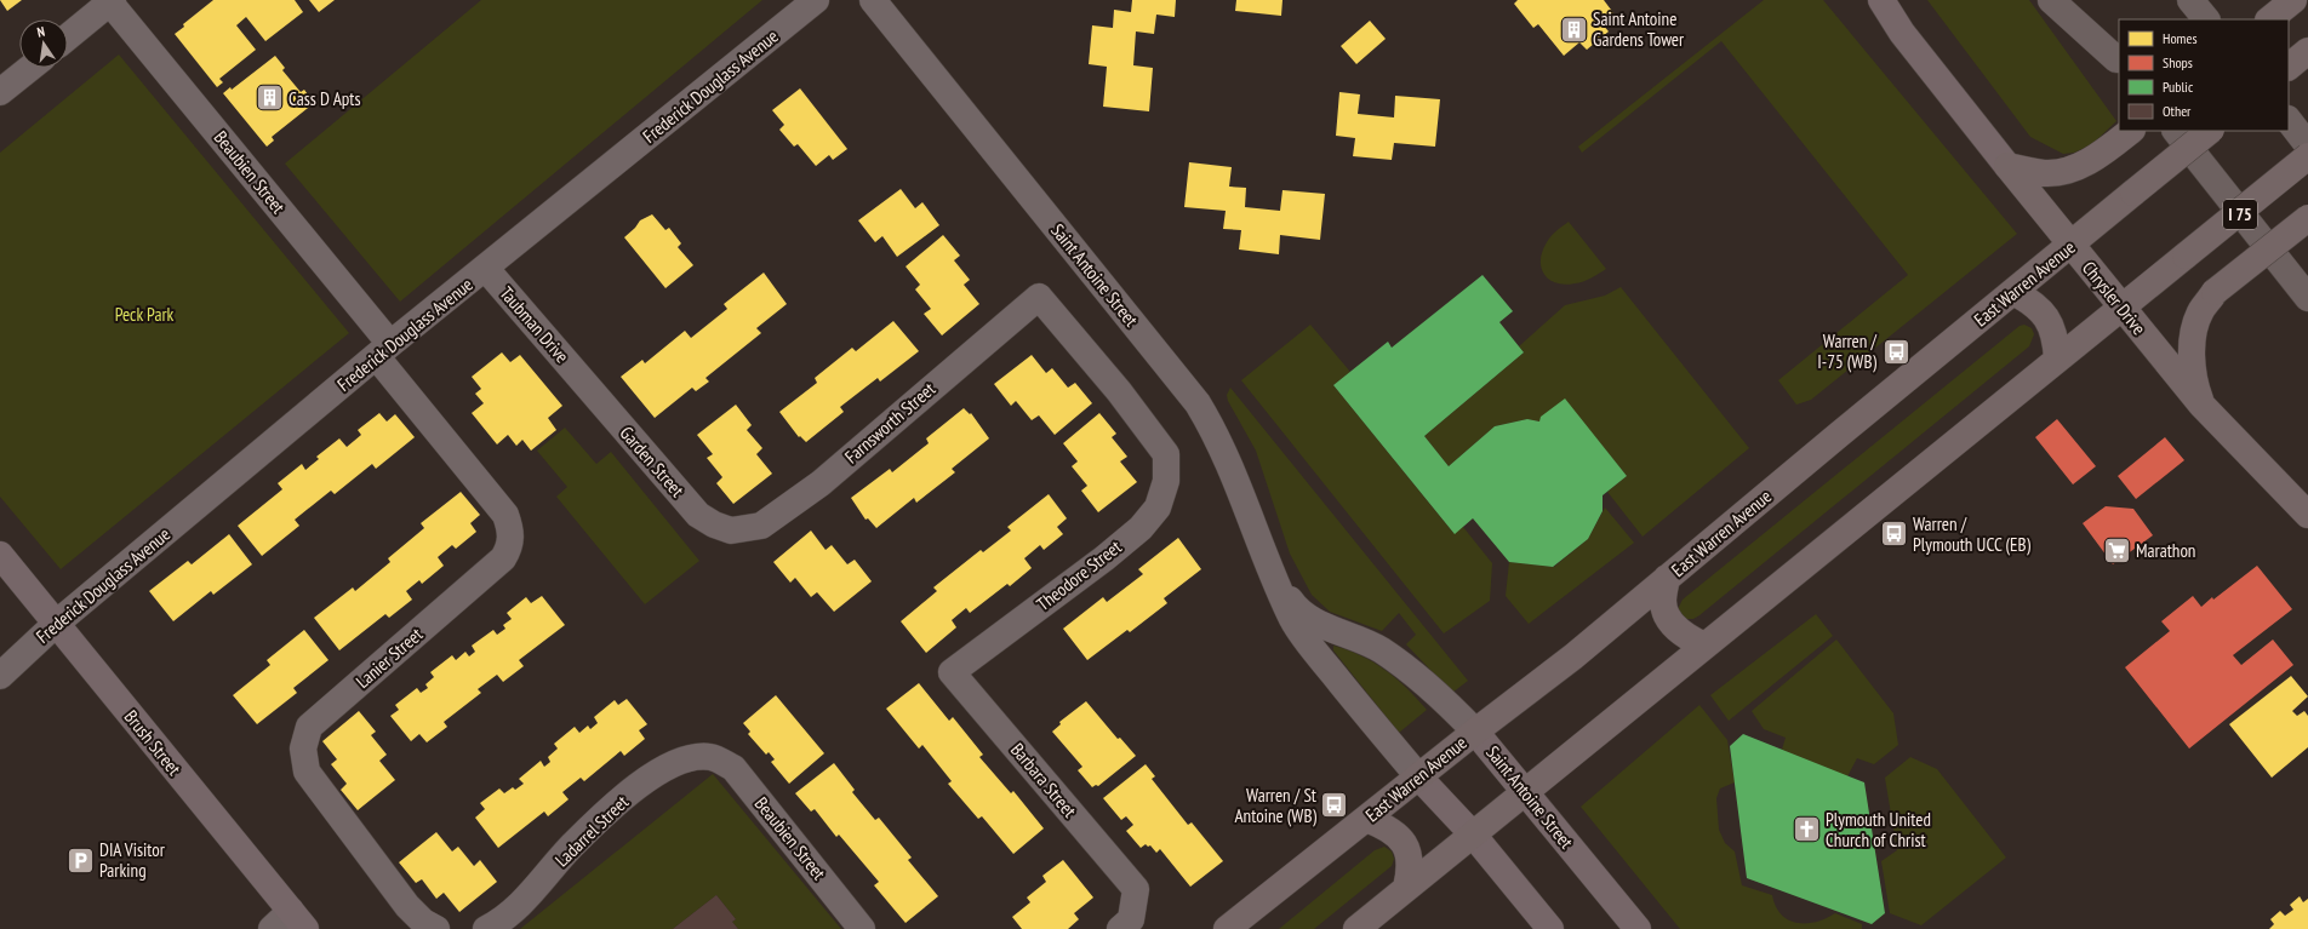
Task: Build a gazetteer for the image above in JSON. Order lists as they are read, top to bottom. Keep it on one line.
{"streets":{"highway":["I 75"],"main road":["East Warren Avenue","Chrysler Drive"],"street":["Frederick Douglass Avenue","Beaubien Street","Saint Antoine Street","Taubman Drive","Farnsworth Street","Garden Street","Theodore Street","Lanier Street","Brush Street","Barbara Street","Ladarrel Street"]},"crossings":[["Frederick Douglass Avenue","Beaubien Street"],["Frederick Douglass Avenue","Taubman Drive"],["Frederick Douglass Avenue","Brush Street"],["Beaubien Street","Lanier Street"],["Beaubien Street","Ladarrel Street"],["Saint Antoine Street","East Warren Avenue"],["East Warren Avenue","Chrysler Drive"],["Taubman Drive","Garden Street"],["Farnsworth Street","Garden Street"],["Farnsworth Street","Theodore Street"],["Theodore Street","Barbara Street"]],"parks":["Peck Park"],"places":{"building":["Saint Antoine Gardens Tower","Cass D Apts"],"bus stop":["Warren / I-75 (WB)","Warren / Plymouth UCC (EB)","Warren / St Antoine (WB)"],"supermarket":["Marathon"],"church":["Plymouth United Church of Christ"],"parking":["DIA Visitor Parking"]},"legend":["Homes","Shops","Public","Other"],"north":"top"}
